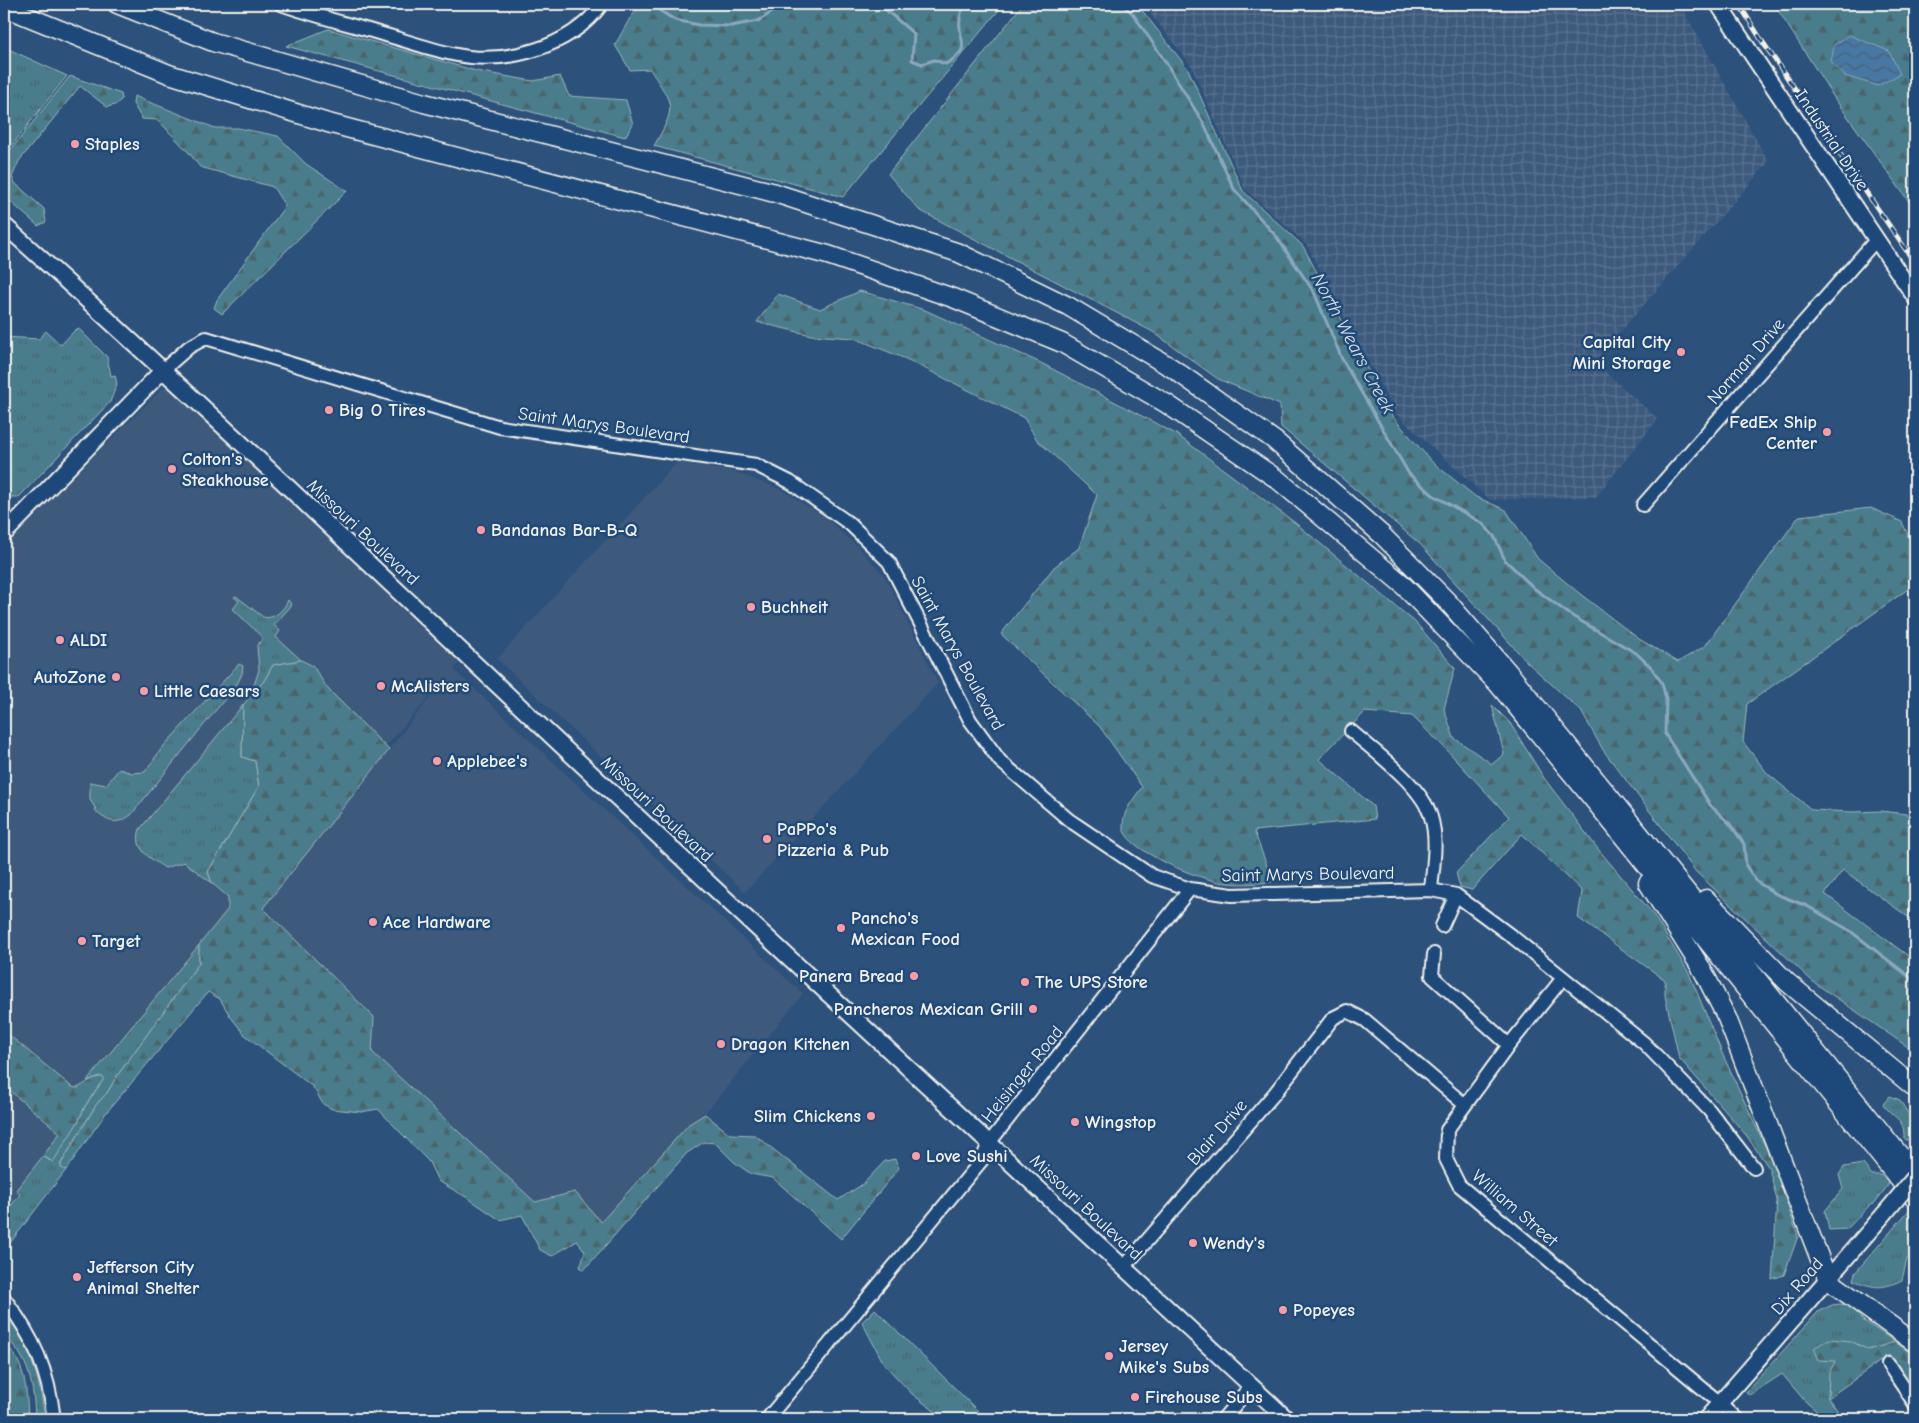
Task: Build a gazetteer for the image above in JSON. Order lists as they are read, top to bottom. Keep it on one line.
{"streets":{"main road":["Industrial Drive","Missouri Boulevard","Dix Road"],"street":["Norman Drive","Saint Marys Boulevard","Heisinger Road","Blair Drive","William Street"]},"crossings":[["Industrial Drive","Norman Drive"],["Saint Marys Boulevard","Missouri Boulevard"],["Saint Marys Boulevard","Heisinger Road"],["Saint Marys Boulevard","William Street"],["Missouri Boulevard","Heisinger Road"],["Missouri Boulevard","Blair Drive"],["Blair Drive","William Street"],["William Street","Dix Road"]],"water":["North Wears Creek"],"places":["Staples","Capital City Mini Storage","Big O Tires","FedEx Ship Center","Colton's Steakhouse","Bandanas Bar-B-Q","Buchheit","ALDI","AutoZone","McAlisters","Little Caesars","Applebee's","PaPPo's Pizzeria & Pub","Ace Hardware","Pancho's Mexican Food","Target","Panera Bread","The UPS Store","Pancheros Mexican Grill","Dragon Kitchen","Slim Chickens","Wingstop","Love Sushi","Wendy's","Jefferson City Animal Shelter","Popeyes","Jersey Mike's Subs","Firehouse Subs"]}
